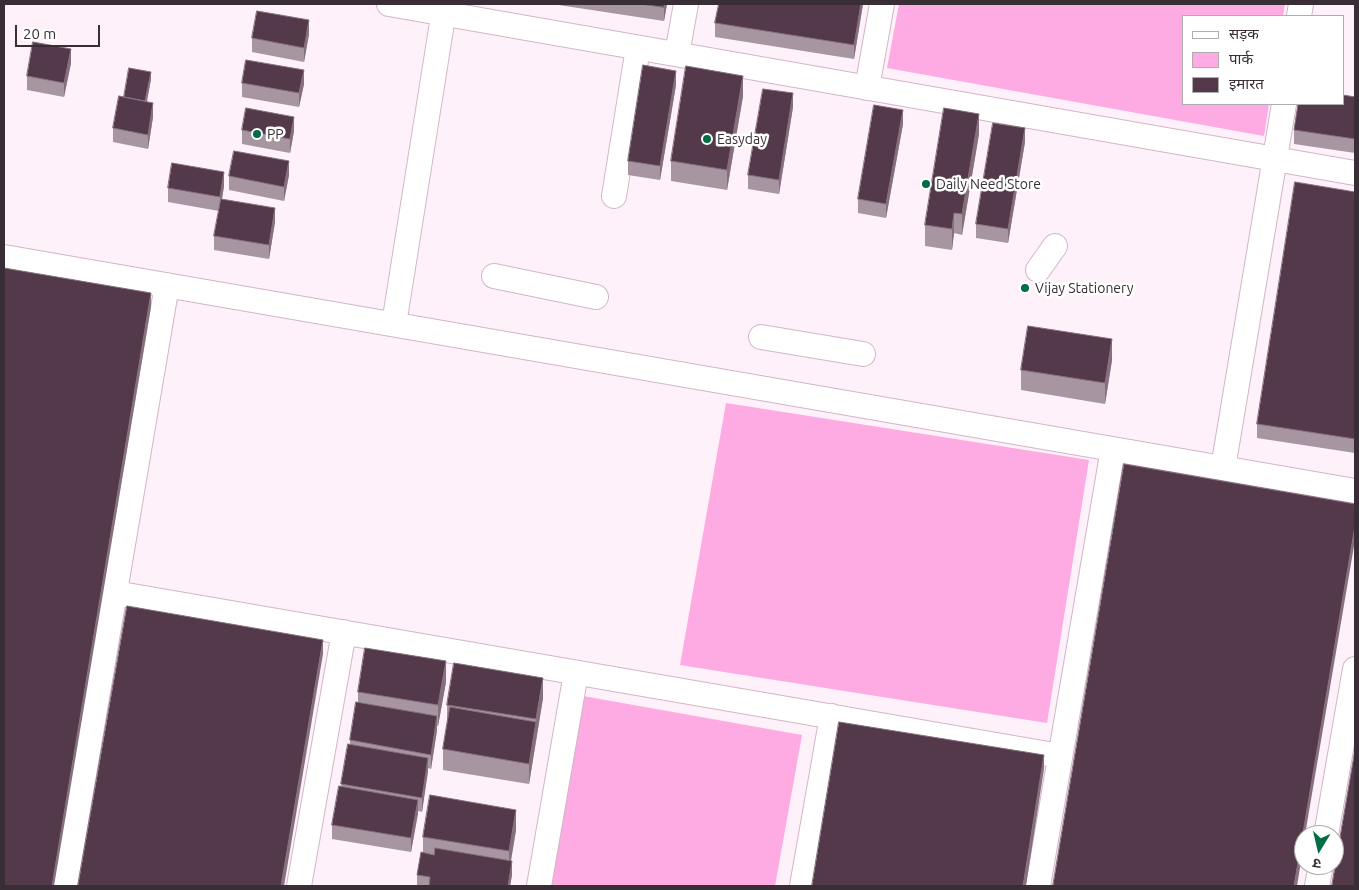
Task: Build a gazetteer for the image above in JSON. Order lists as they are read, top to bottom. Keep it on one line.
{"places":["PP","Easyday","Daily Need Store","Vijay Stationery"],"legend":["सड़क","पार्क","इमारत"],"scale_bar":"20 m","north":"bottom"}
